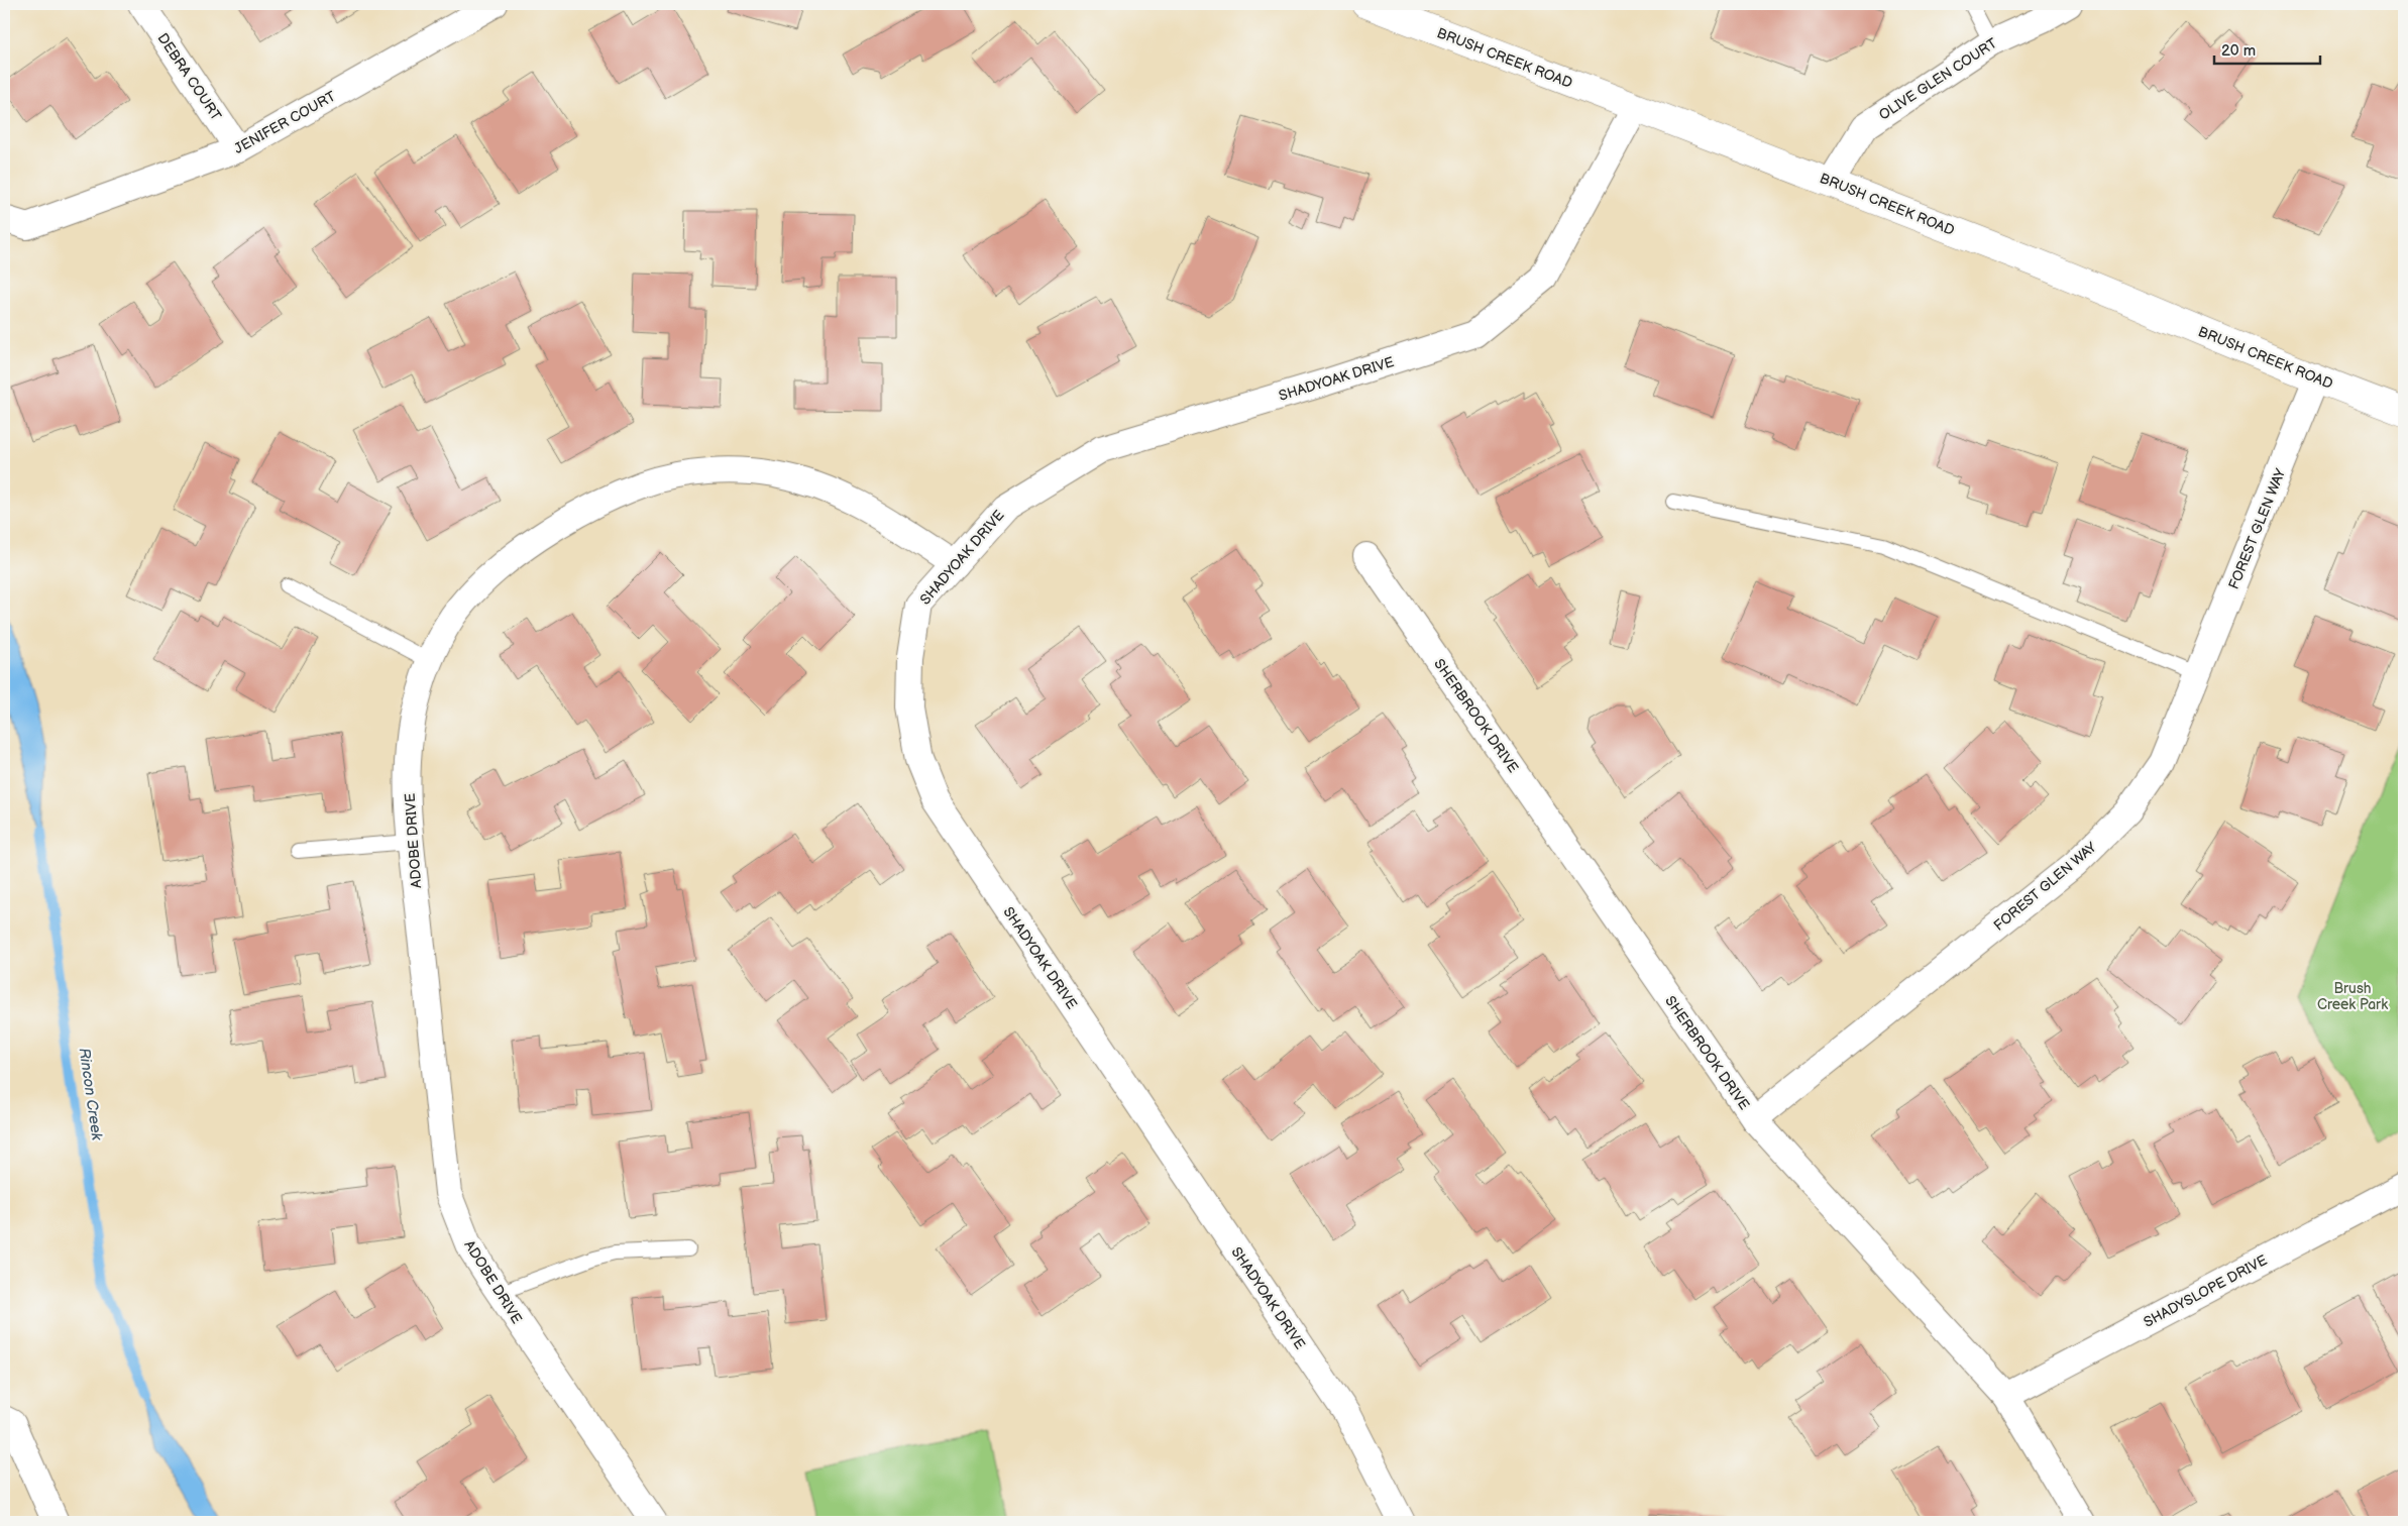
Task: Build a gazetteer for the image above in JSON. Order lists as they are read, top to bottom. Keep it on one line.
{"streets":{"street":["BRUSH CREEK ROAD","DEBRA COURT","OLIVE GLEN COURT","JENIFER COURT","SHADYOAK DRIVE","FOREST GLEN WAY","SHERBROOK DRIVE","ADOBE DRIVE","SHADYSLOPE DRIVE"]},"crossings":[["BRUSH CREEK ROAD","OLIVE GLEN COURT"],["BRUSH CREEK ROAD","SHADYOAK DRIVE"],["BRUSH CREEK ROAD","FOREST GLEN WAY"],["DEBRA COURT","JENIFER COURT"],["SHADYOAK DRIVE","ADOBE DRIVE"],["FOREST GLEN WAY","SHERBROOK DRIVE"],["SHERBROOK DRIVE","SHADYSLOPE DRIVE"]],"water":["Rincon Creek"],"parks":["Brush Creek Park"],"scale_bar":"20 m"}
